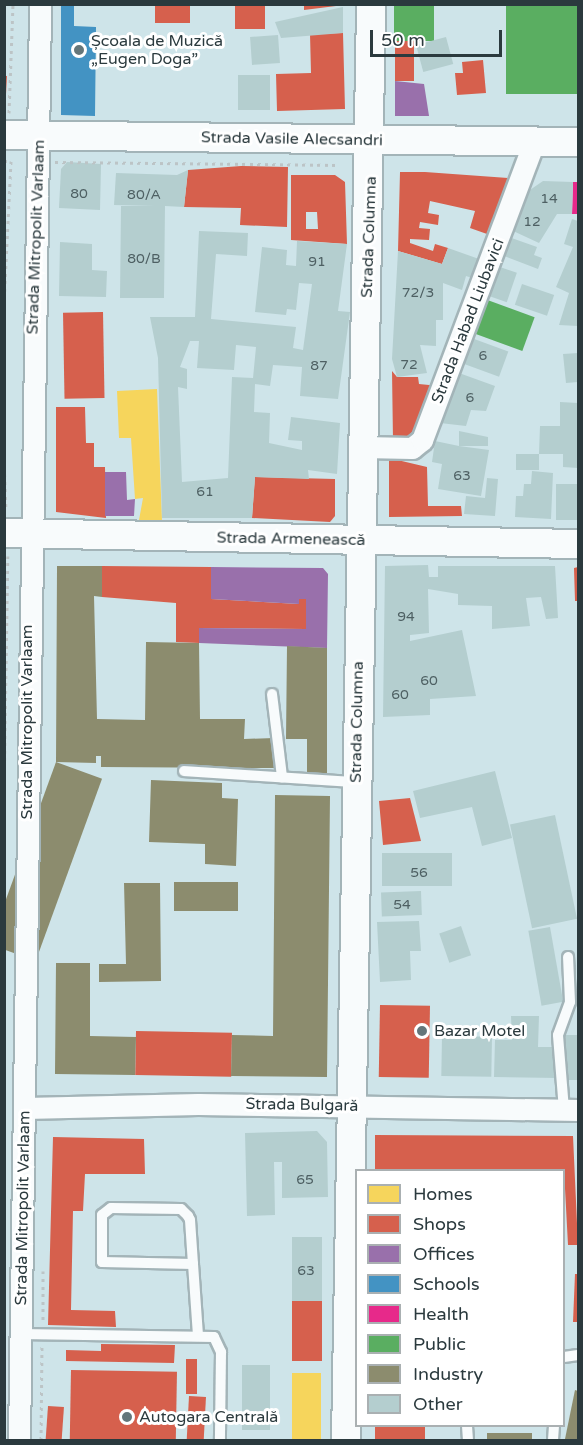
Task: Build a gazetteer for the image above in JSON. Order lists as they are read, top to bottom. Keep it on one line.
{"streets":{"main road":["Strada Vasile Alecsandri","Strada Columna","Strada Armenească"],"street":["Strada Mitropolit Varlaam","Strada Habad Liubavici","Strada Bulgară"]},"crossings":[["Strada Vasile Alecsandri","Strada Mitropolit Varlaam"],["Strada Vasile Alecsandri","Strada Columna"],["Strada Vasile Alecsandri","Strada Habad Liubavici"],["Strada Mitropolit Varlaam","Strada Armenească"],["Strada Mitropolit Varlaam","Strada Bulgară"],["Strada Columna","Strada Habad Liubavici"],["Strada Columna","Strada Armenească"],["Strada Columna","Strada Bulgară"]],"places":["Școala de Muzică „Eugen Doga”","Bazar Motel","Autogara Centrală"],"house_numbers":["80","80/A","14","12","80/B","91","72/3","6","72","87","6","63","61","94","60","60","56","54","65","63"],"legend":["Homes","Shops","Offices","Schools","Health","Public","Industry","Other"],"scale_bar":"50 m"}
